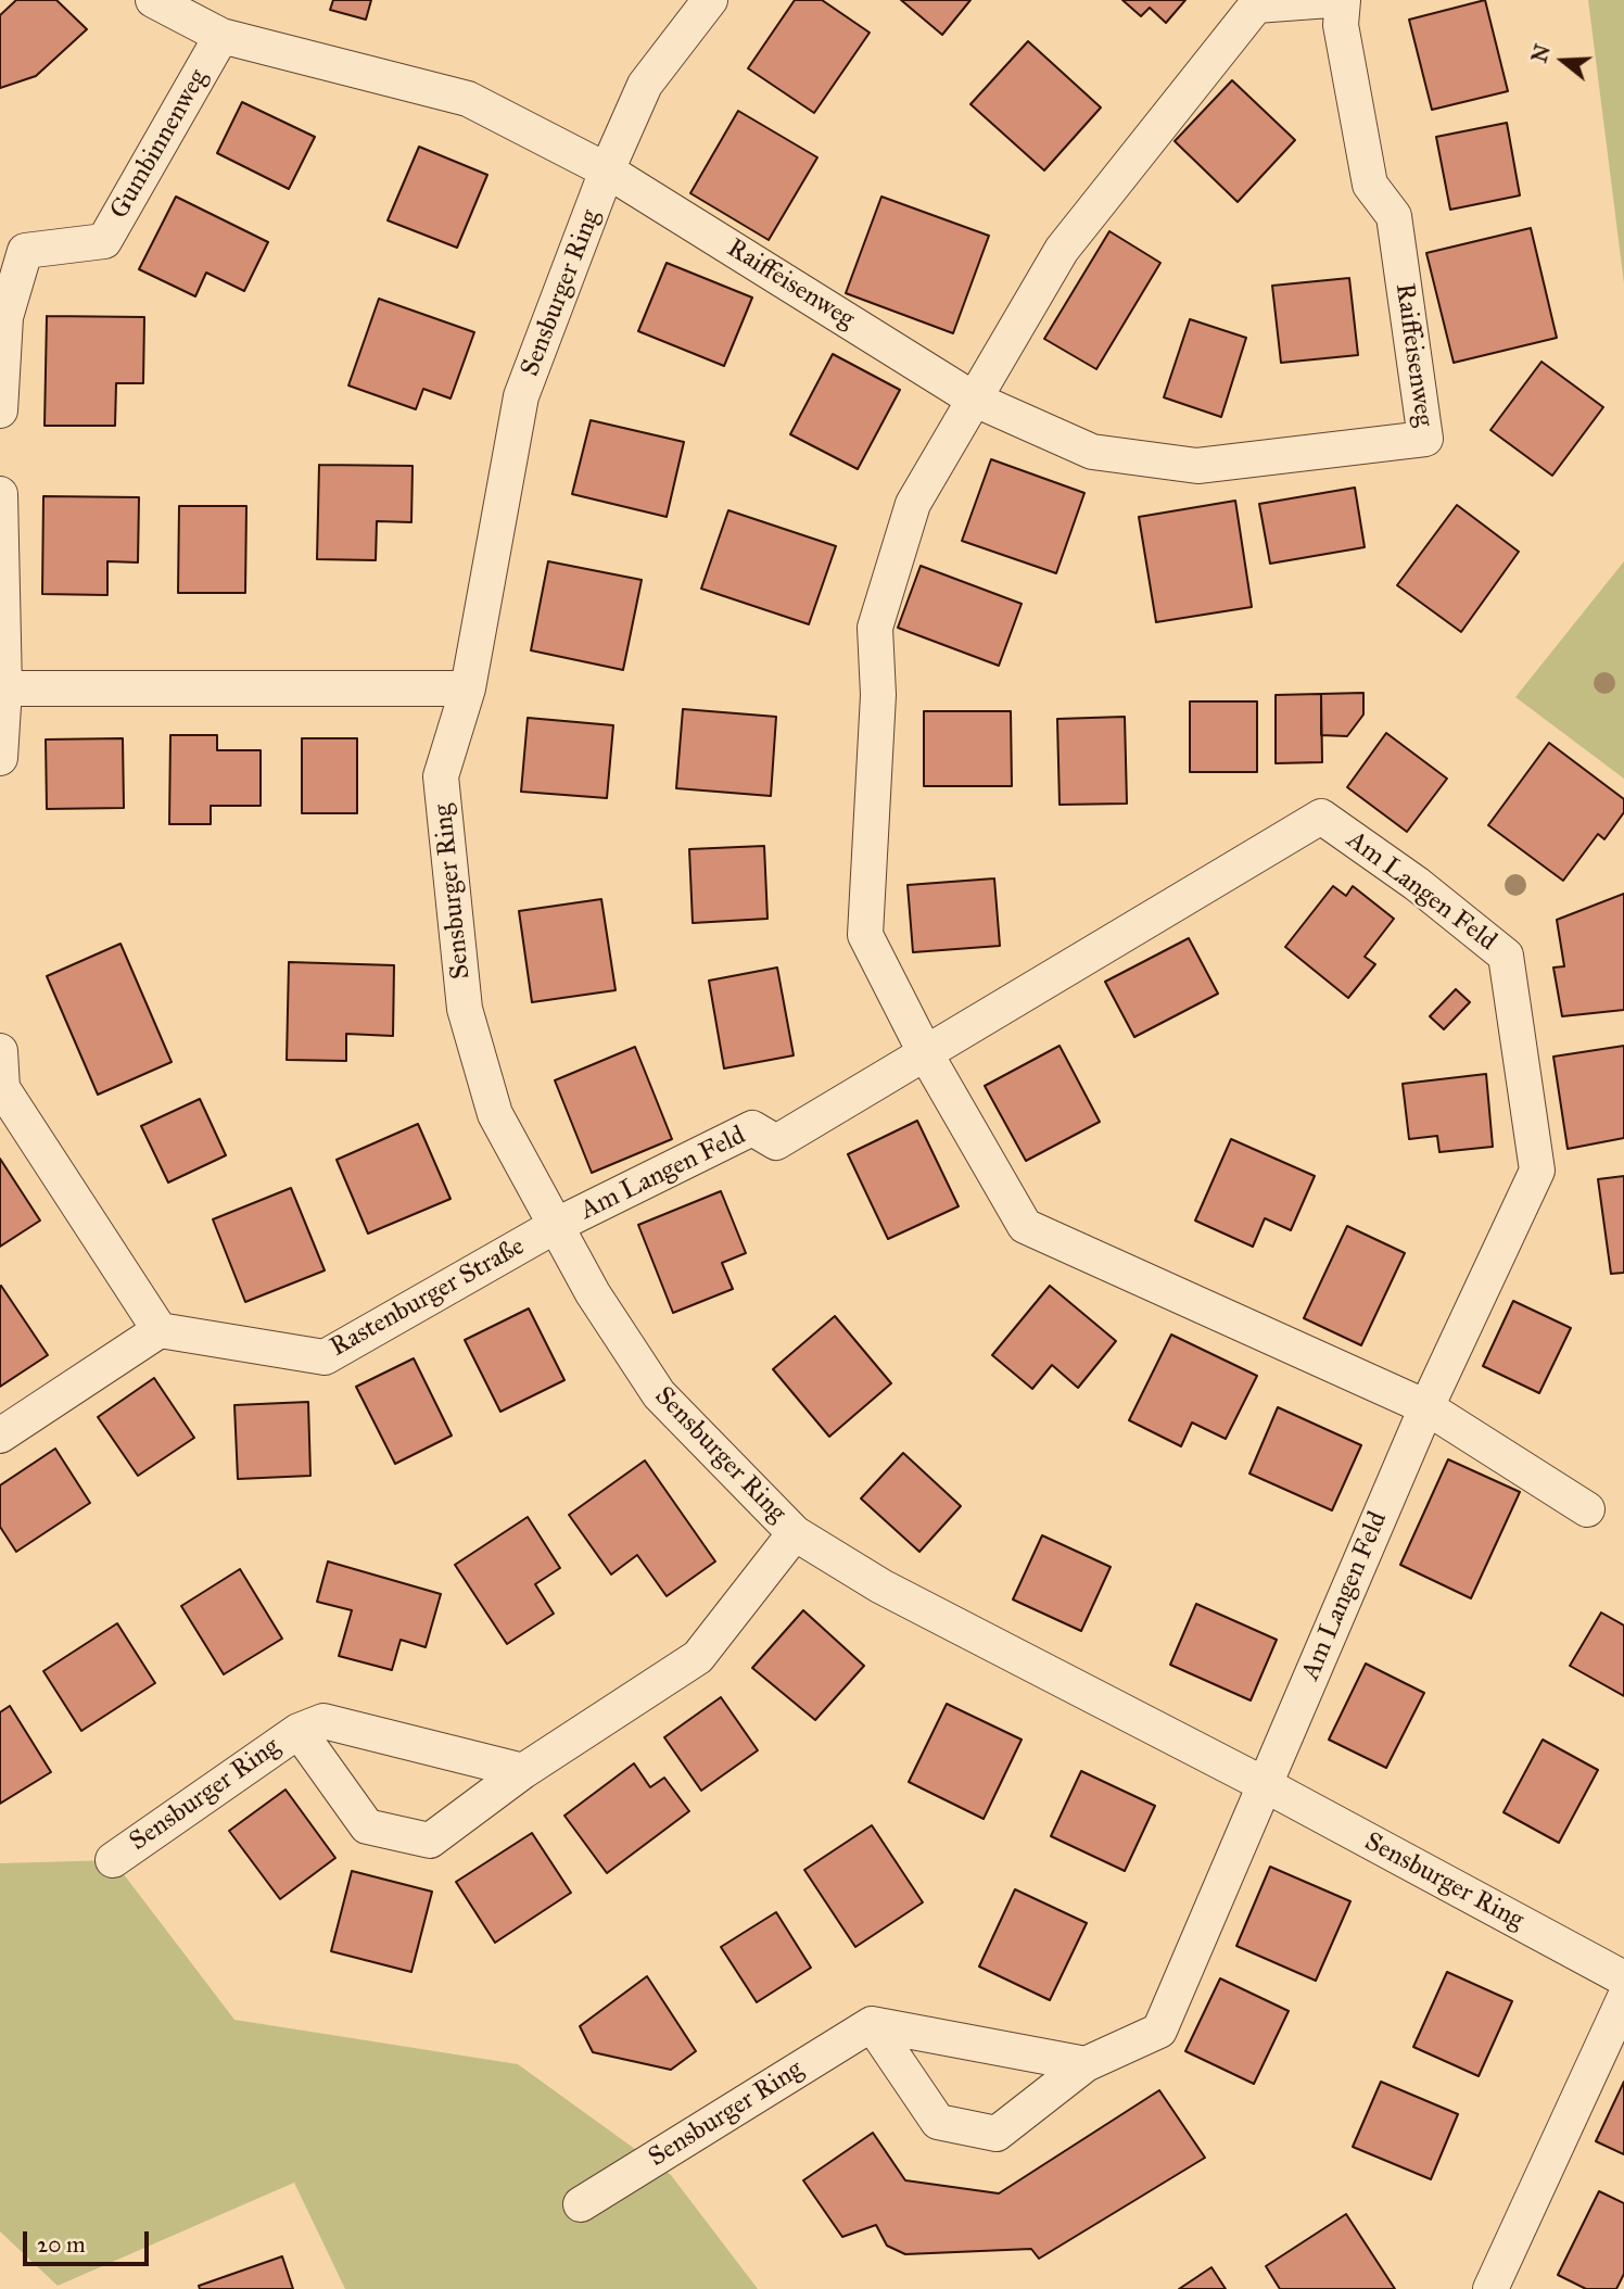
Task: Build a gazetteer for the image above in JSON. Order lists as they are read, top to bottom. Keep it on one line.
{"streets":{"street":["Gumbinnenweg","Raiffeisenweg","Sensburger Ring","Am Langen Feld","Rastenburger Straße"]},"crossings":[["Raiffeisenweg","Sensburger Ring"],["Sensburger Ring","Am Langen Feld"],["Sensburger Ring","Rastenburger Straße"],["Am Langen Feld","Rastenburger Straße"]],"scale_bar":"20 m","north":"left"}
